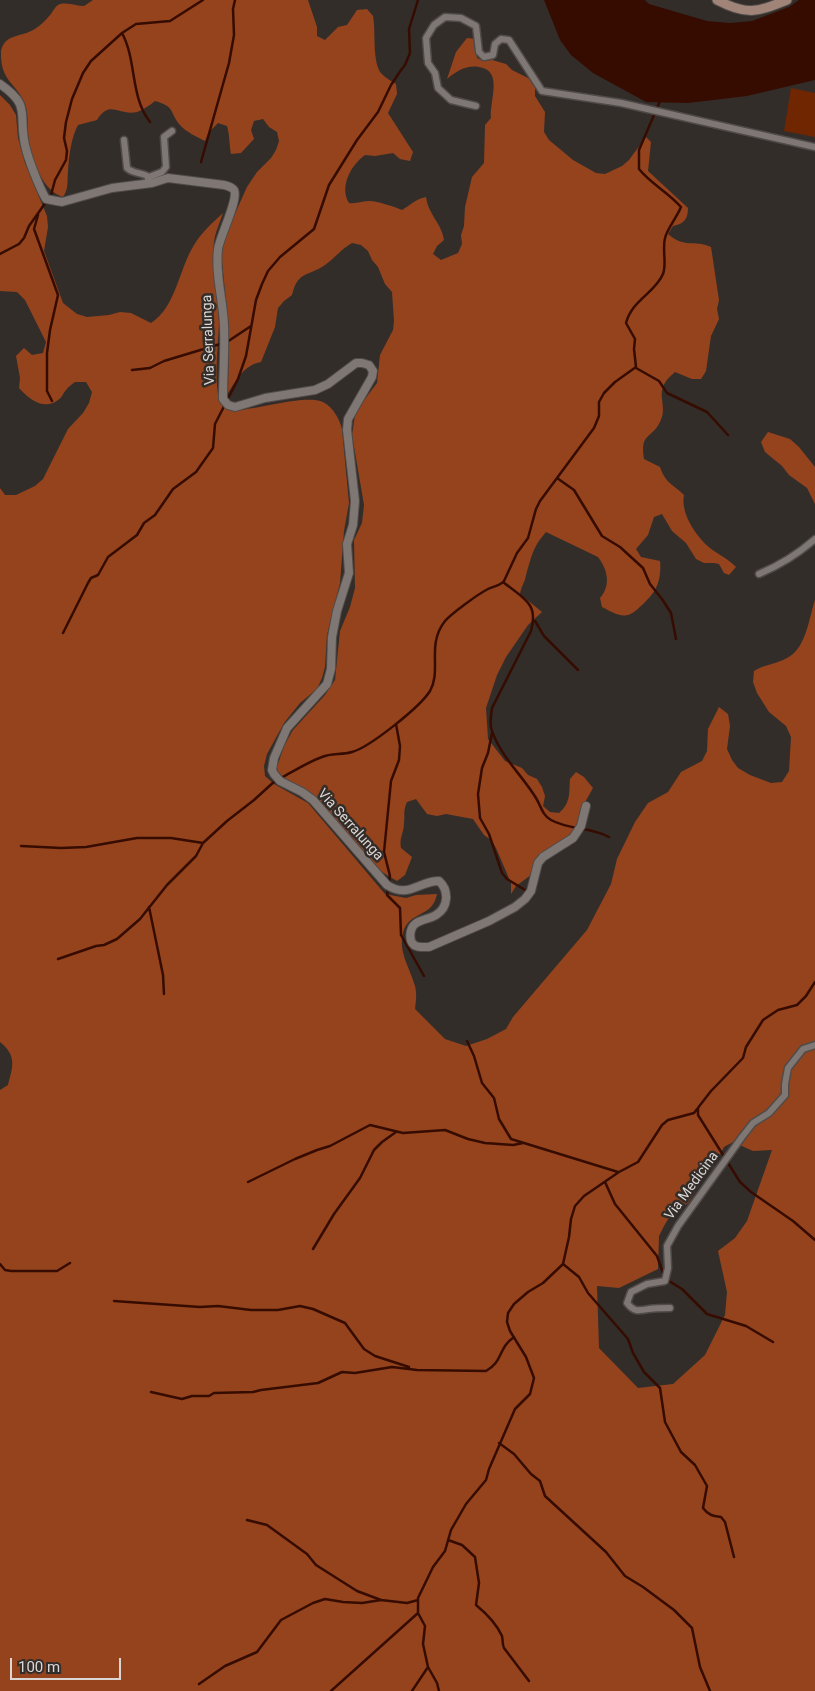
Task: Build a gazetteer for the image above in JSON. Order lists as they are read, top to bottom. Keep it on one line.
{"streets":{"street":["Via Serralunga","Via Medicina"]},"scale_bar":"100 m"}
